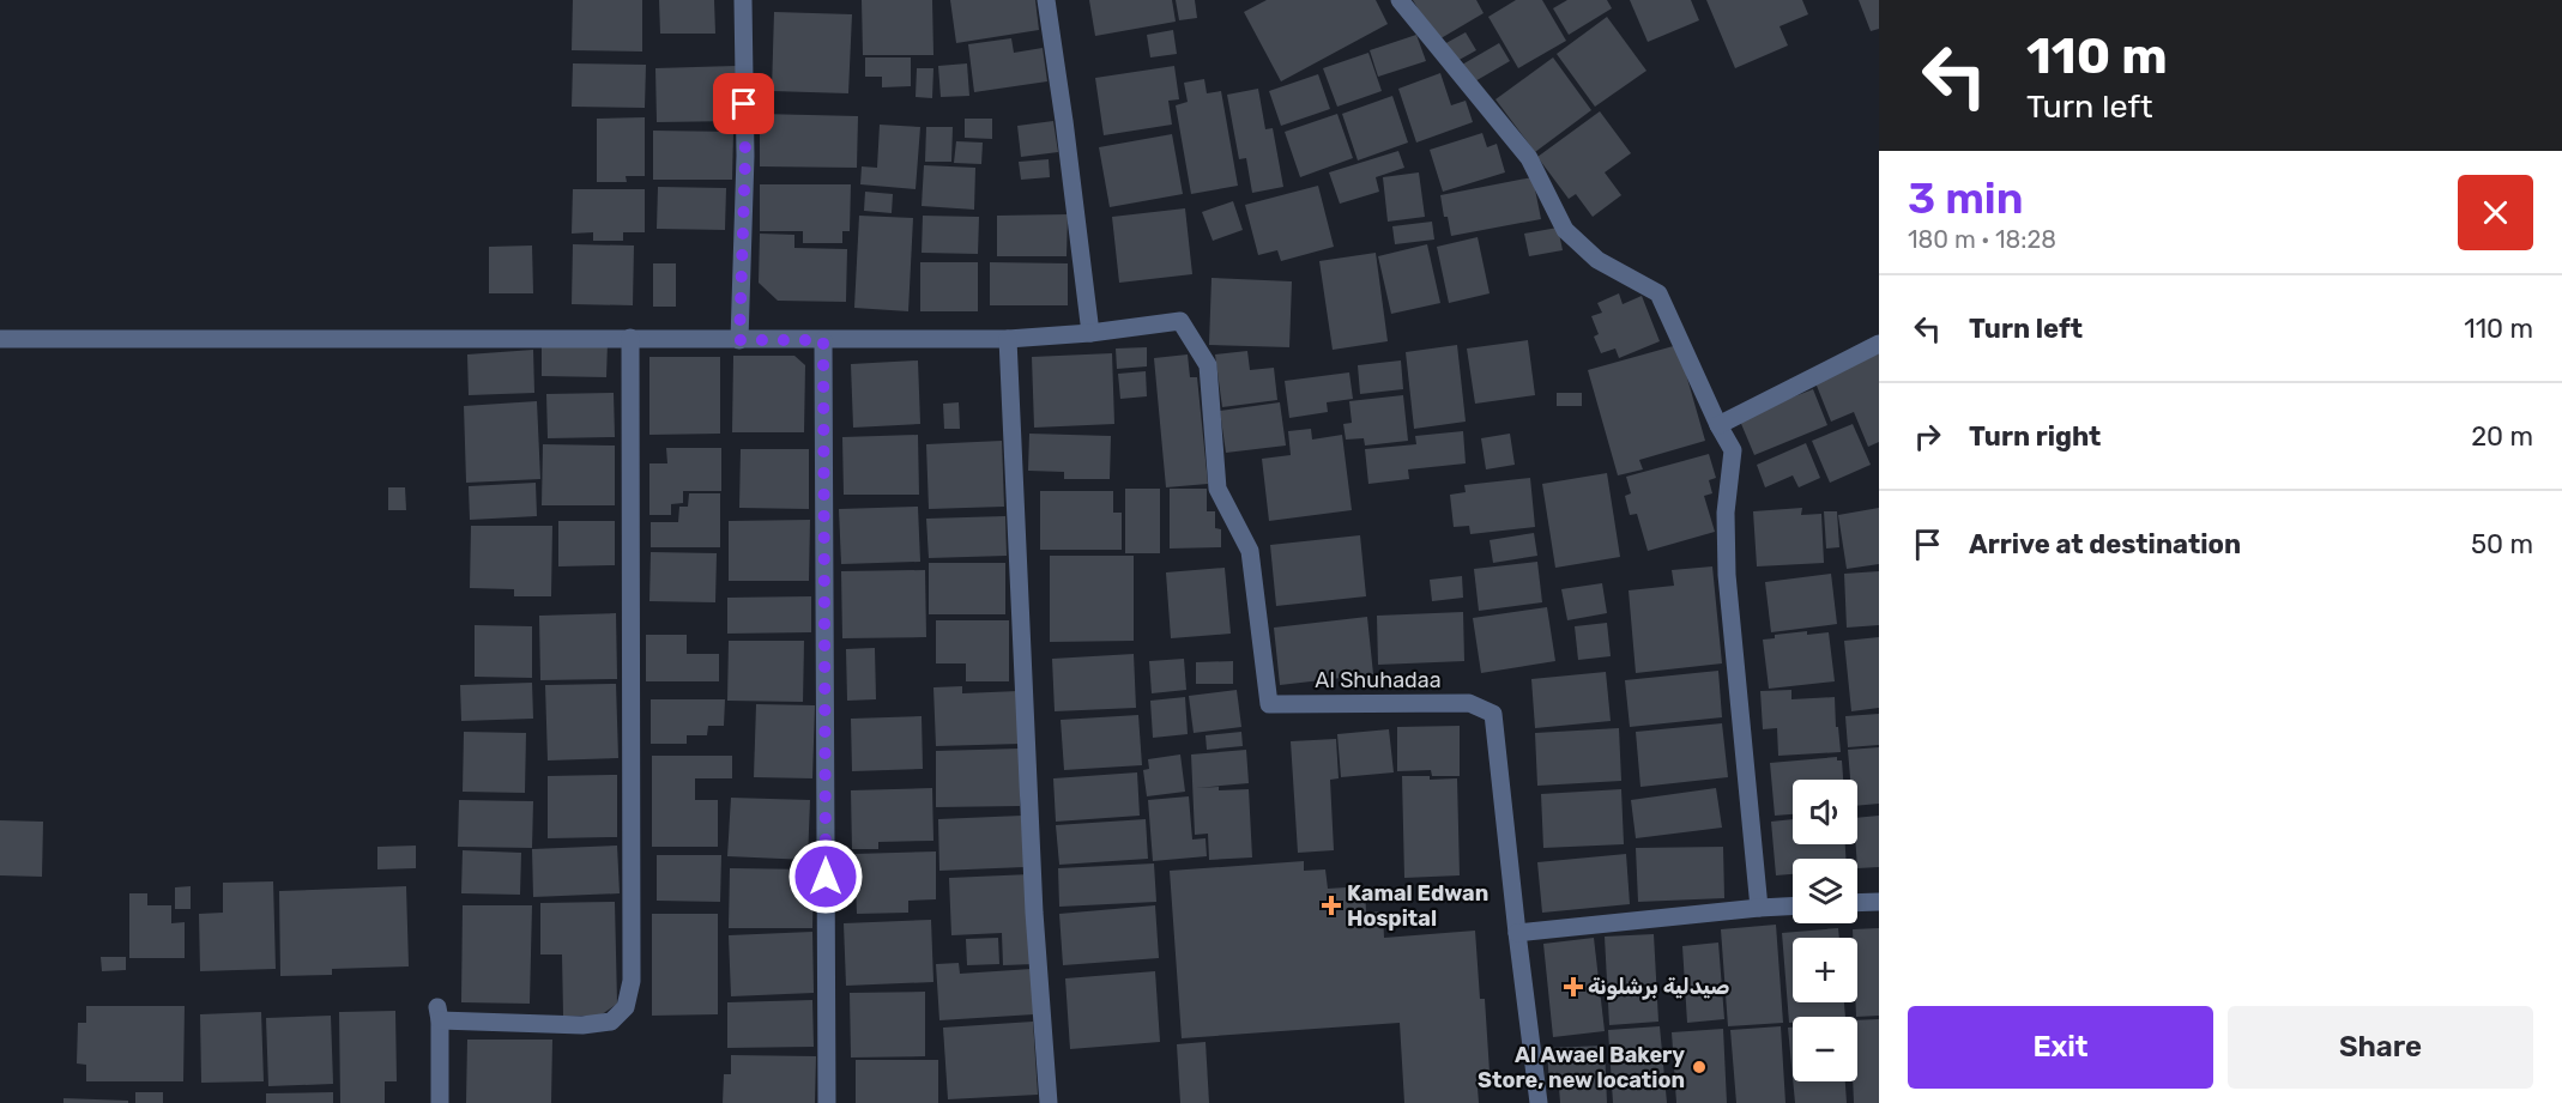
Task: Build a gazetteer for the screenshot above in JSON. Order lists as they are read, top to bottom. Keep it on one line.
{"streets":{"street":["Al Shuhadaa"]},"places":{"health":["Kamal Edwan Hospital","صيدلية برشلونة"],"other":["Al Awael Bakery Store, new location"]},"page":{"turn":["110 m","Turn left"],"heading":["3 min","180 m · 18:28"],"list":[{"name":"Turn left","value":"110 m"},{"name":"Turn right","value":"20 m"},{"name":"Arrive at destination","value":"50 m"}],"map_buttons":["+","−"],"buttons":["Exit","Share"]}}
